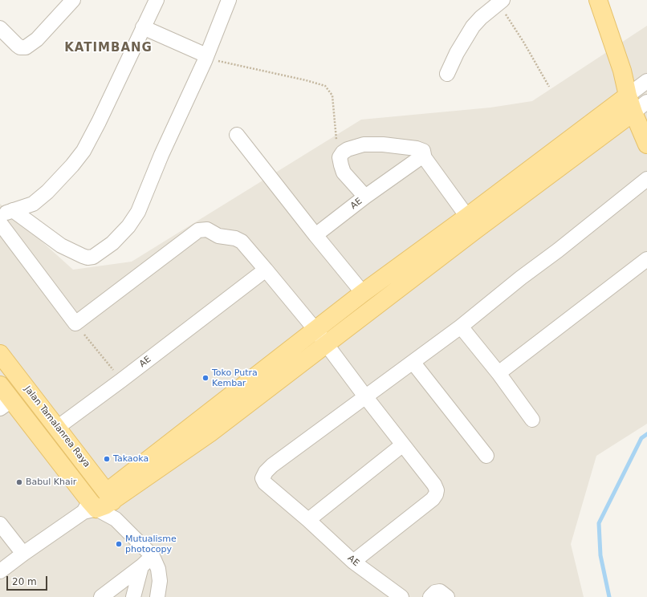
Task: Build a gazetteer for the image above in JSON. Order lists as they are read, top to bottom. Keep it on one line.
{"streets":{"main road":["Jalan Tamalanrea Raya"],"street":["AE"]},"crossings":[["AE","Jalan Tamalanrea Raya"]],"districts":["KATIMBANG"],"places":["Toko Putra Kembar","Takaoka","Babul Khair","Mutualisme photocopy"],"scale_bar":"20 m"}
